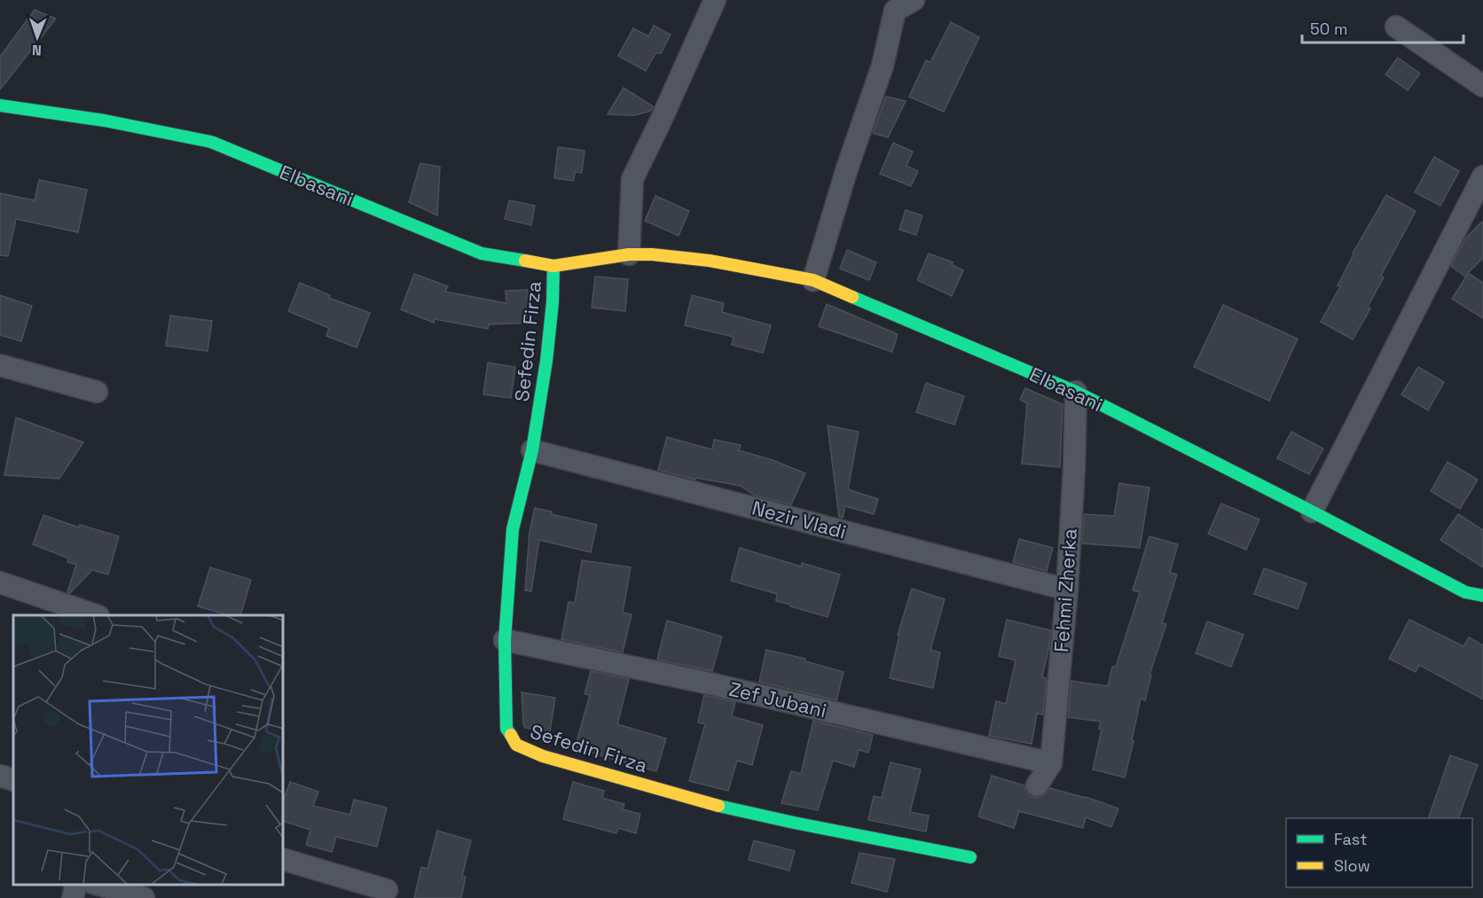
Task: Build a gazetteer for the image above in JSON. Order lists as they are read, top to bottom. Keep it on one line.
{"streets":{"street":["Elbasani","Sefedin Firza","Nezir Vladi","Fehmi Zherka","Zef Jubani"]},"crossings":[["Elbasani","Sefedin Firza"],["Elbasani","Fehmi Zherka"],["Sefedin Firza","Nezir Vladi"],["Sefedin Firza","Zef Jubani"],["Nezir Vladi","Fehmi Zherka"],["Fehmi Zherka","Zef Jubani"]],"legend":["Fast","Slow"],"scale_bar":"50 m","north":"bottom"}
